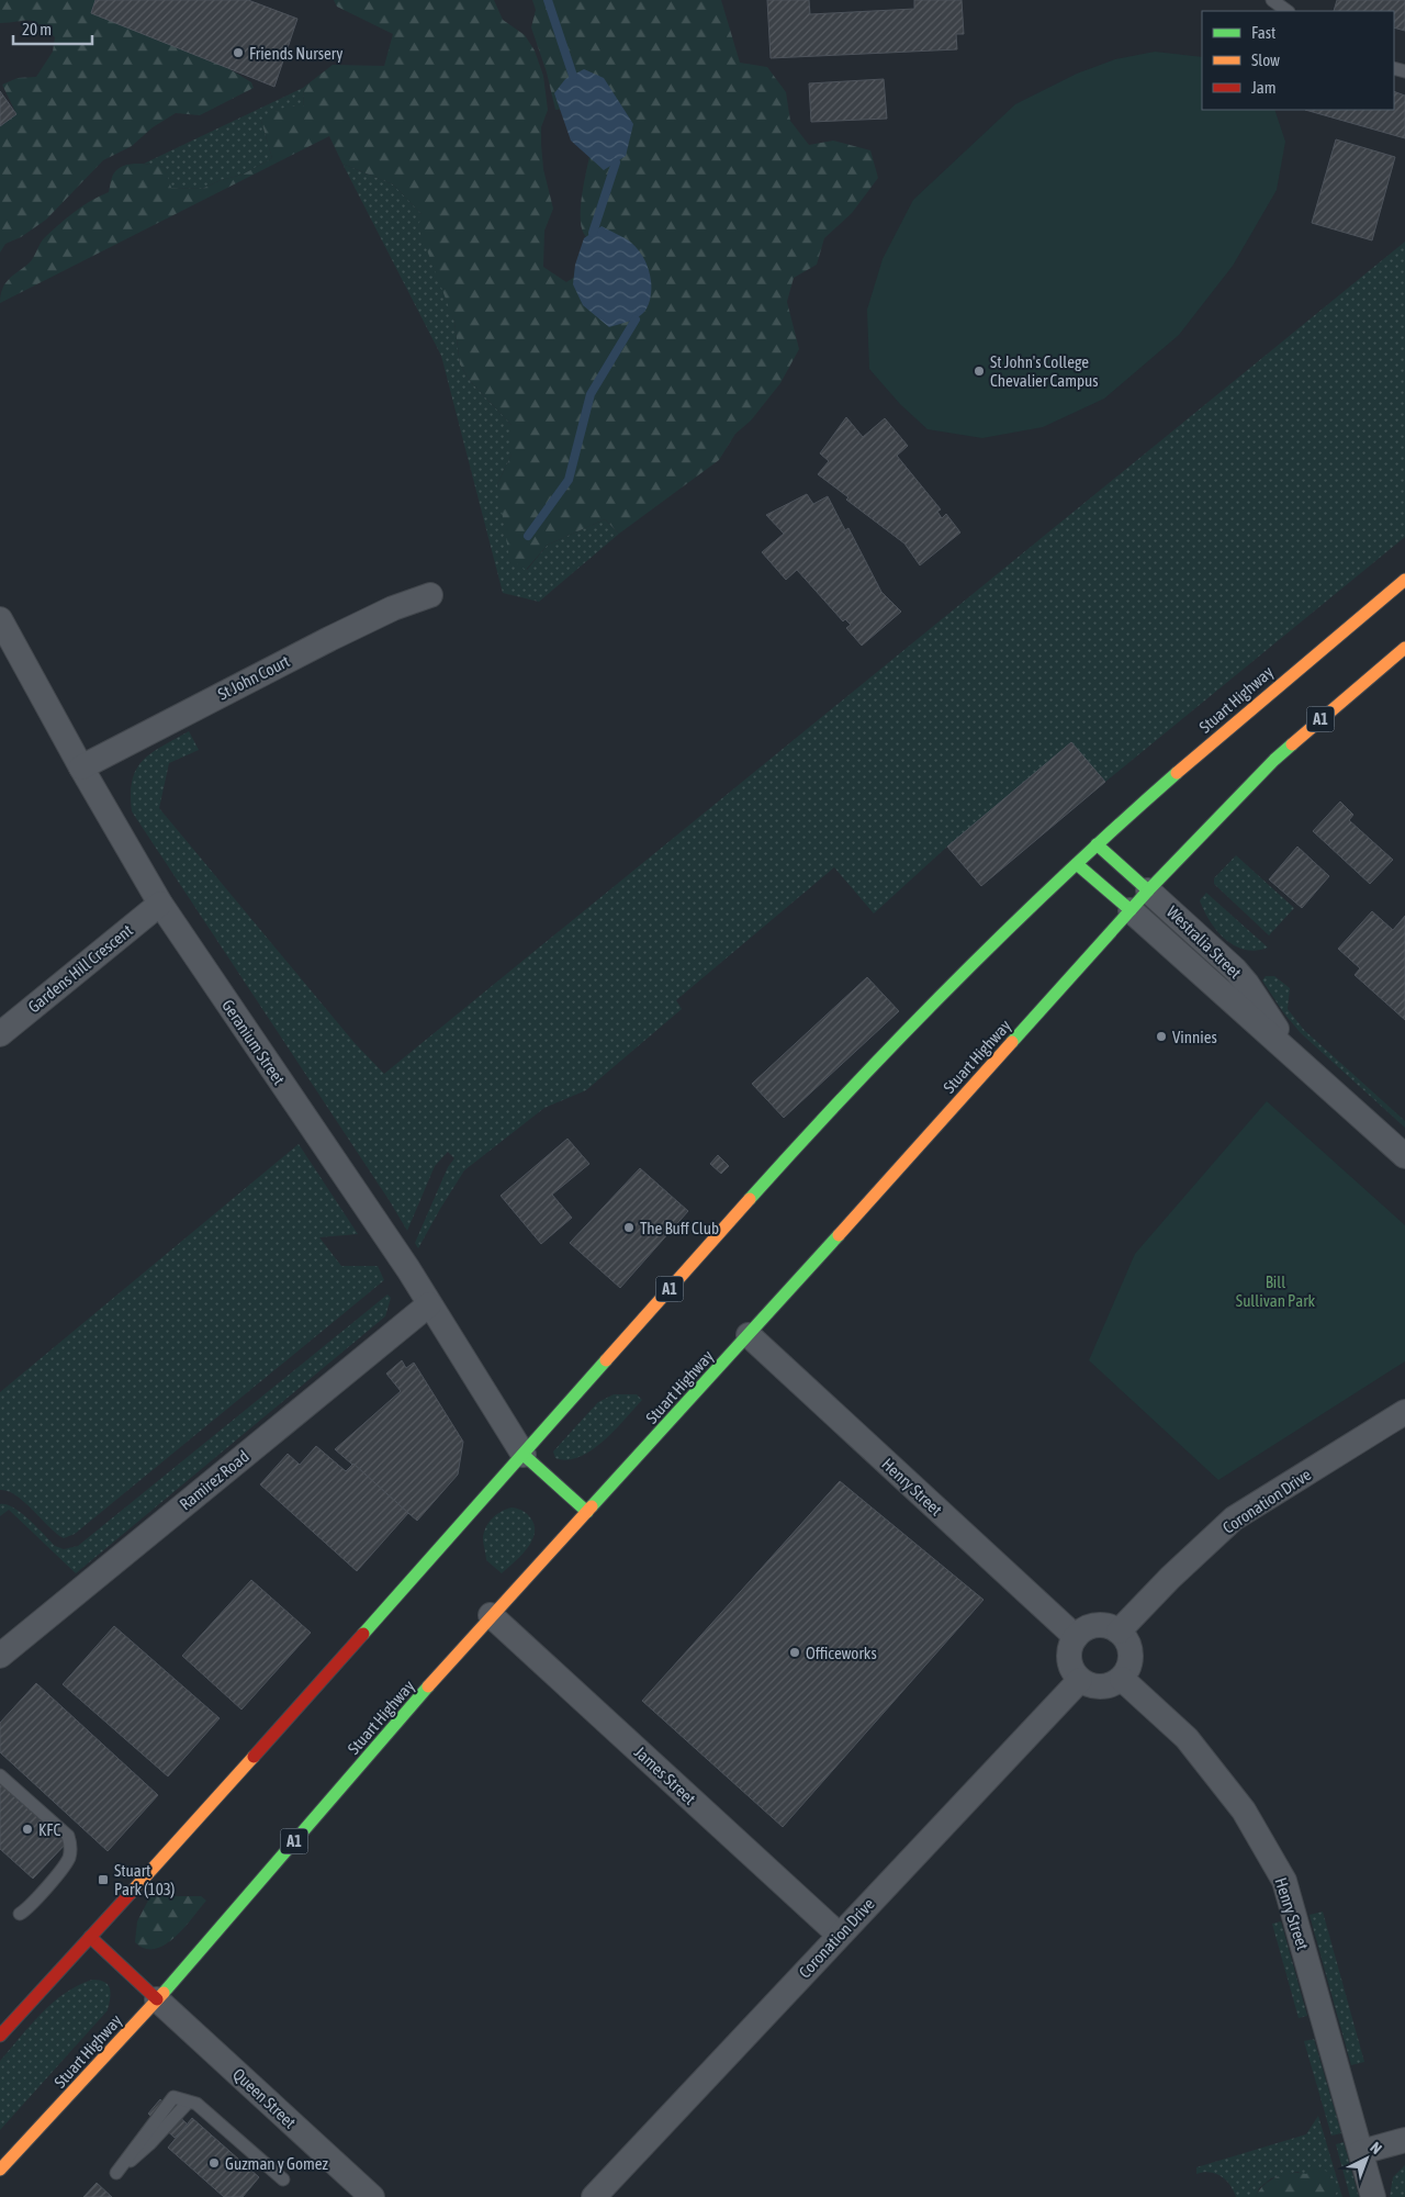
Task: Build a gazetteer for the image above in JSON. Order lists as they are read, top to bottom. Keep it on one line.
{"streets":{"highway":["Stuart Highway","A1","Westralia Street"],"street":["St John Court","Gardens Hill Crescent","Geranium Street","Ramirez Road","Henry Street","Coronation Drive","James Street","Queen Street"]},"crossings":[["St John Court","Geranium Street"],["Stuart Highway","Westralia Street"],["Stuart Highway","Geranium Street"],["Stuart Highway","Henry Street"],["Stuart Highway","James Street"],["Stuart Highway","Queen Street"],["Gardens Hill Crescent","Geranium Street"],["Geranium Street","Ramirez Road"],["Henry Street","Coronation Drive"],["Coronation Drive","James Street"]],"parks":["Bill Sullivan Park"],"places":{"other":["Friends Nursery","St John's College Chevalier Campus","Vinnies","The Buff Club","Officeworks","KFC","Guzman y Gomez"],"transit":["Stuart Park (103)"]},"legend":["Fast","Slow","Jam"],"scale_bar":"20 m","north":"top right"}
